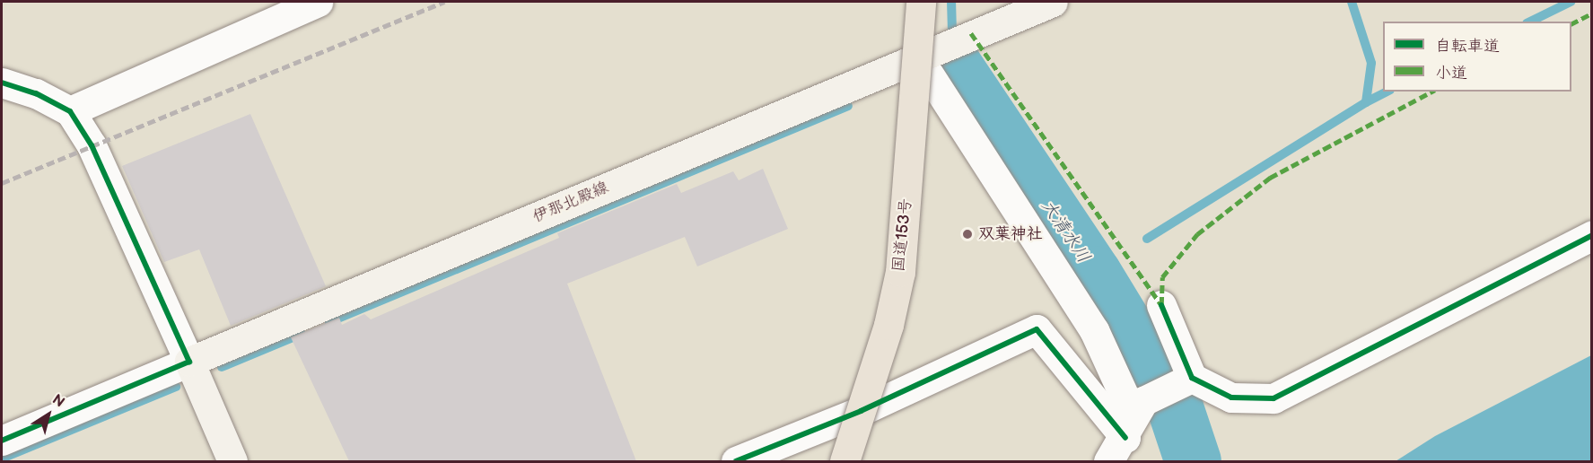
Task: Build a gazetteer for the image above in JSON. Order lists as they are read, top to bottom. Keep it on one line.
{"streets":{"highway":["国道153号"],"main road":["伊那北殿線"]},"water":["大清水川"],"places":["双葉神社"],"legend":["自転車道","小道"],"north":"top right"}
